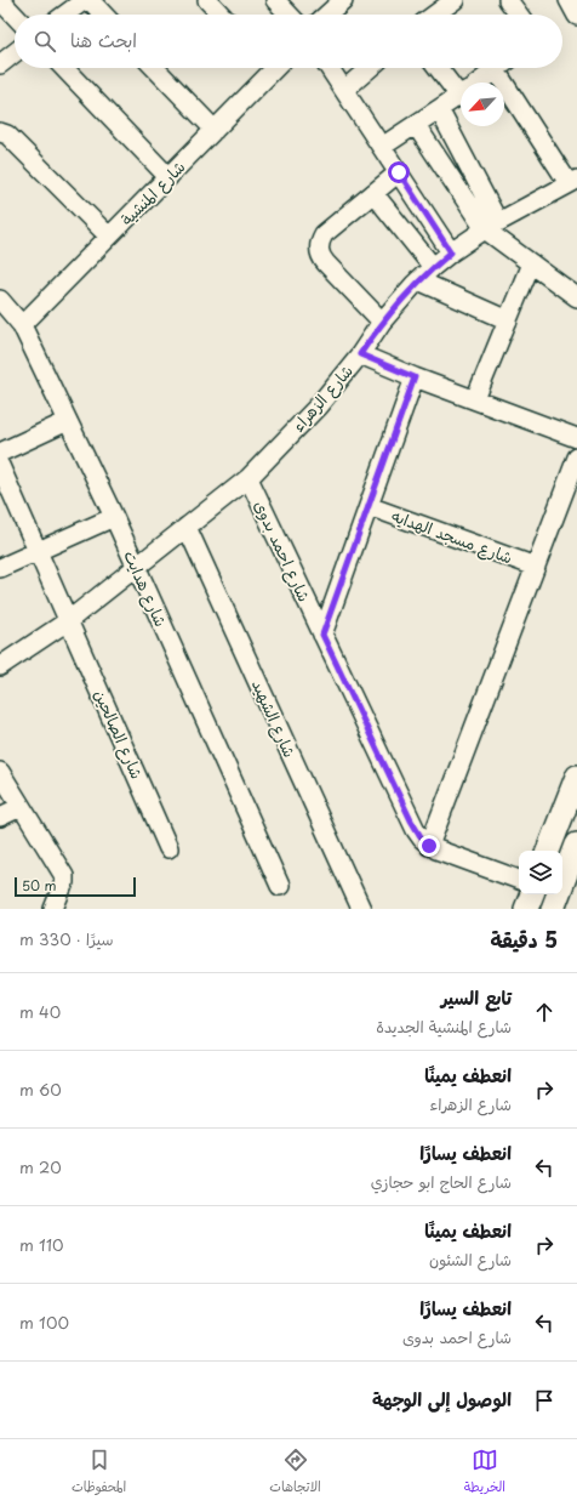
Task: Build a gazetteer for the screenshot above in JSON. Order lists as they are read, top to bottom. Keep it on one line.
{"streets":{"street":["شارع المنشية","شارع الزهراء","شارع مسجد الهدايه","شارع احمد بدوى","شارع هدايت","شارع الشهيد","شارع الصالحين"]},"crossings":[["شارع المنشية","شارع هدايت"],["شارع الزهراء","شارع احمد بدوى"],["شارع الزهراء","شارع هدايت"],["شارع الزهراء","شارع الشهيد"],["شارع الزهراء","شارع الصالحين"]],"scale_bar":"50 m","north":"bottom left","page":{"search":"ابحث هنا","scale":"50 m","heading":["5 دقيقة","سيرًا · 330 m"],"list":[["تابع السير","شارع المنشية الجديدة","40 m"],["انعطف يمينًا","شارع الزهراء","60 m"],["انعطف يسارًا","شارع الحاج ابو حجازي","20 m"],["انعطف يمينًا","شارع الشئون","110 m"],["انعطف يسارًا","شارع احمد بدوى","100 m"],"الوصول إلى الوجهة"],"nav":["الخريطة","الاتجاهات","المحفوظات"]}}
